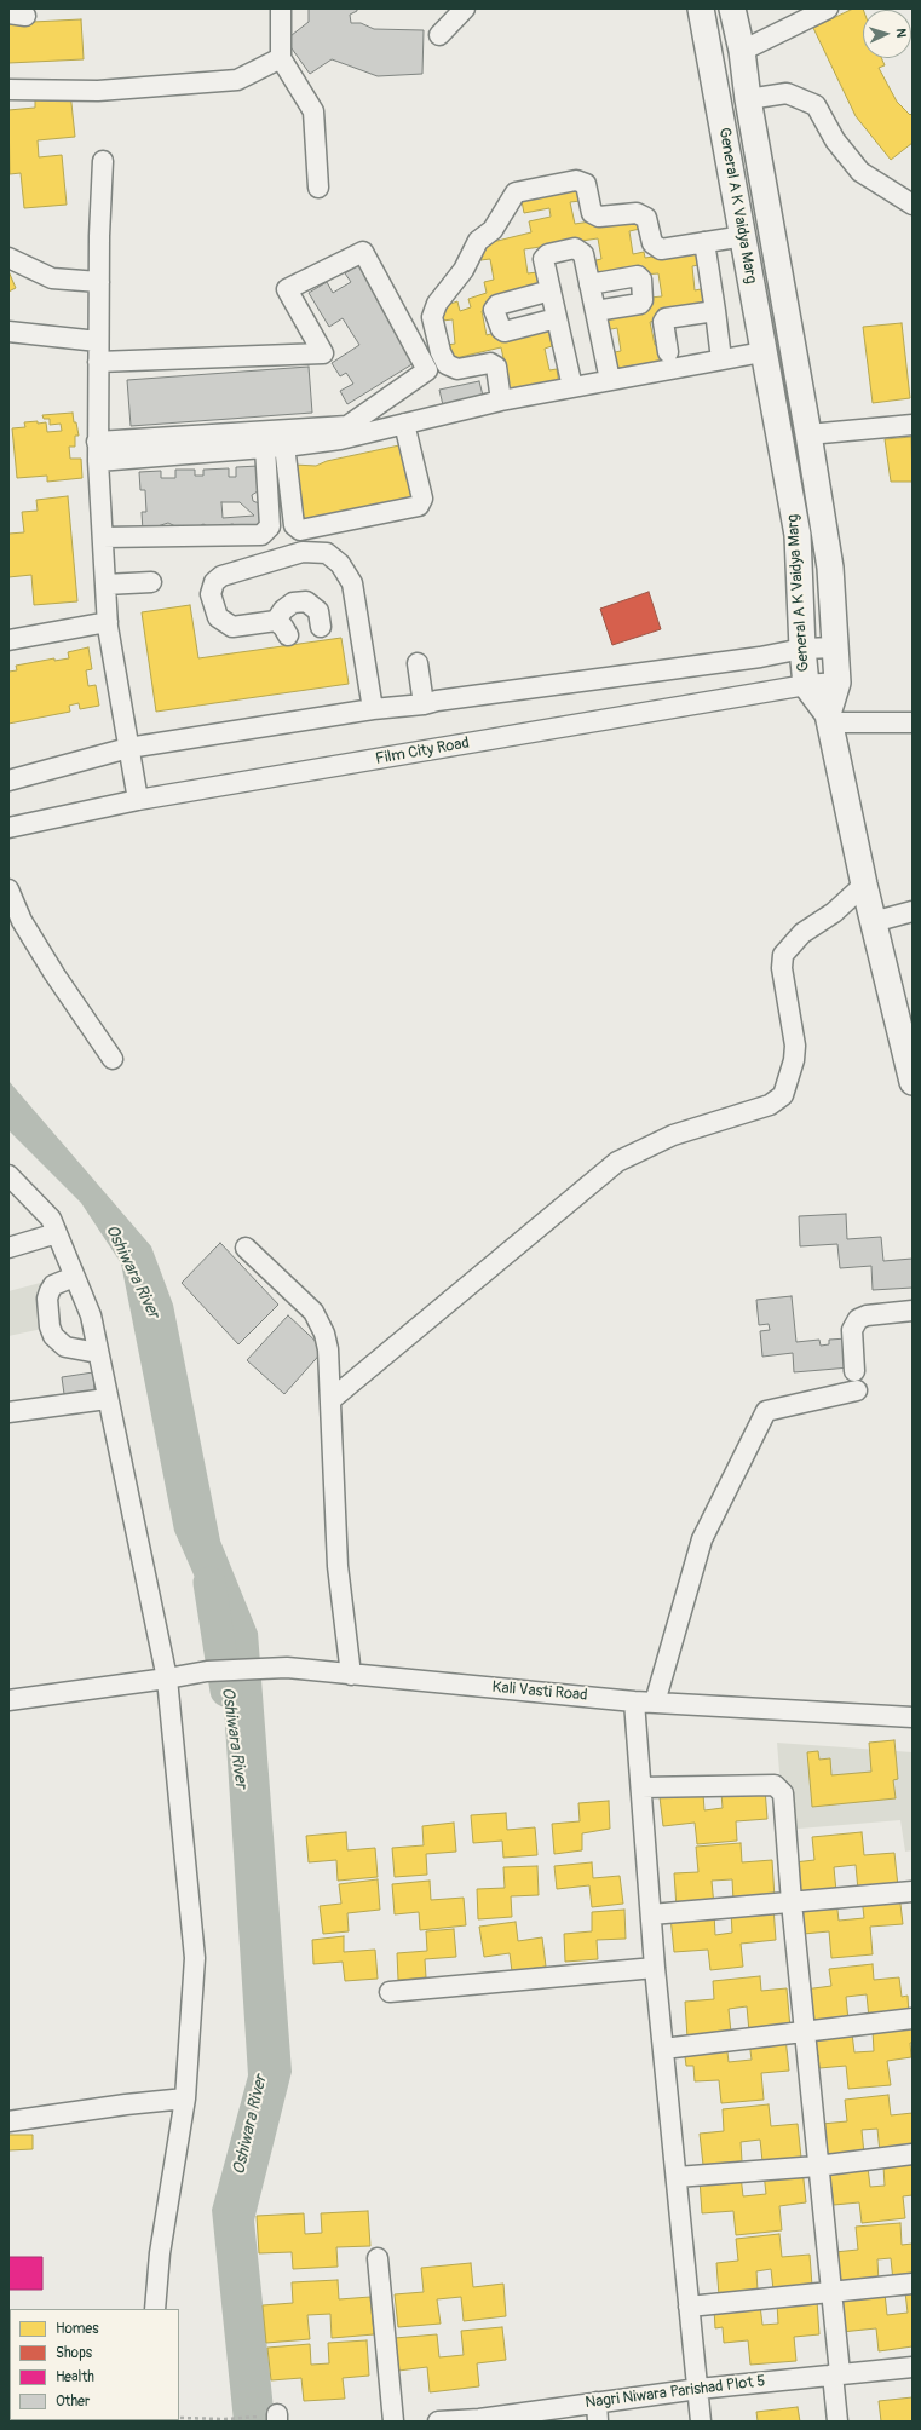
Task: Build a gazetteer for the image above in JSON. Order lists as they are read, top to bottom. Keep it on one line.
{"streets":{"main road":["General A K Vaidya Marg"],"street":["Film City Road","Kali Vasti Road","Nagri Niwara Parishad Plot 5"]},"crossings":[["General A K Vaidya Marg","Film City Road"]],"water":["Oshiwara River"],"legend":["Homes","Shops","Health","Other"],"north":"right"}
